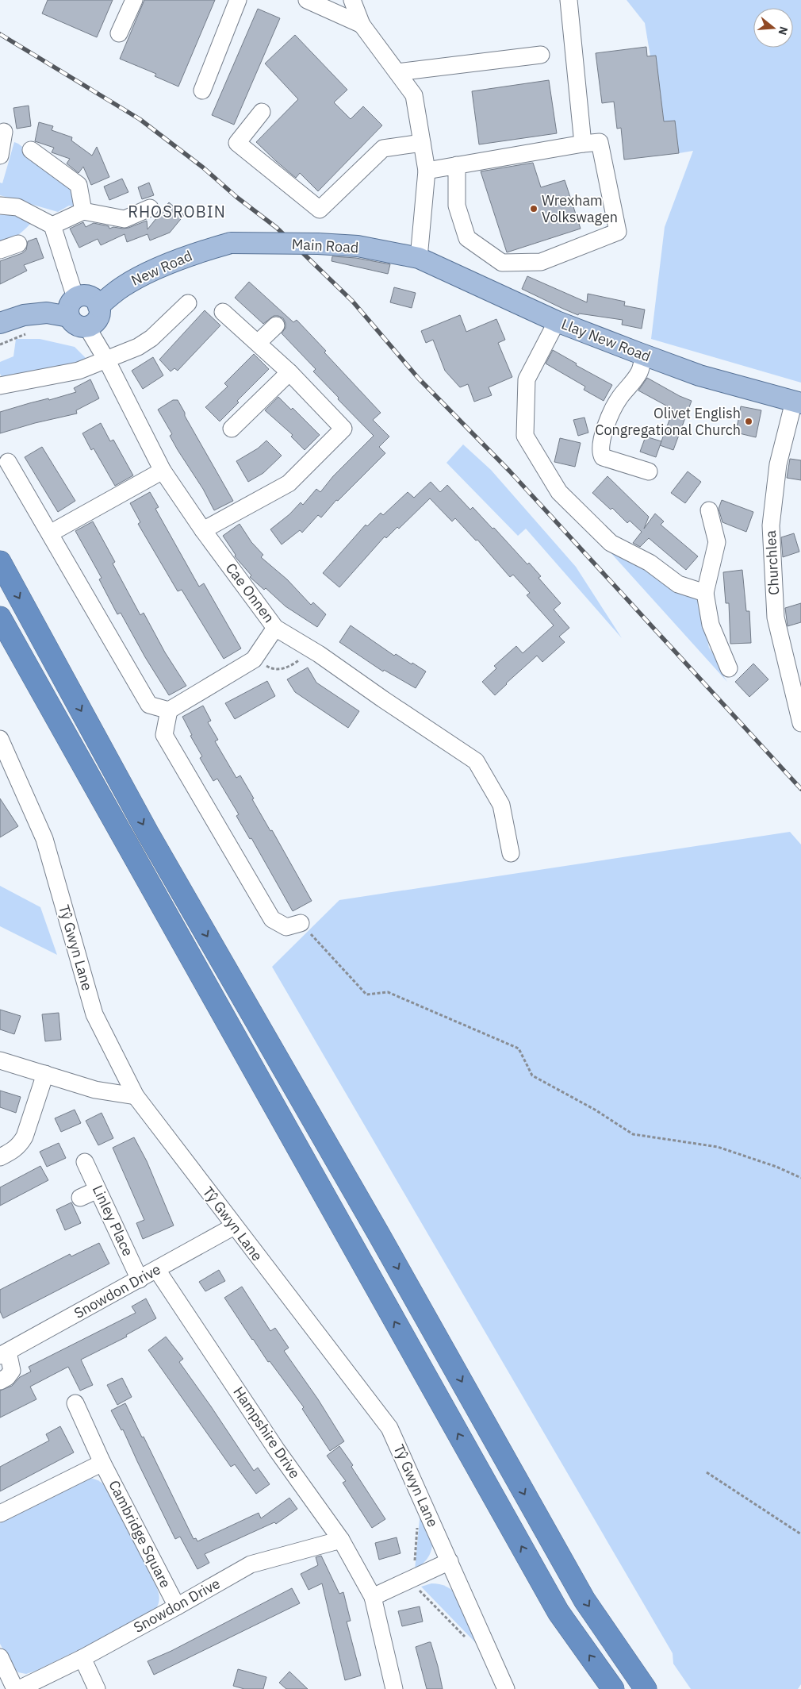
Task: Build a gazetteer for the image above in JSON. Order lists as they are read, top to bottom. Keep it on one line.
{"streets":{"main road":["Main Road","New Road","Llay New Road"],"street":["Churchlea","Cae Onnen","Tŷ Gwyn Lane","Linley Place","Snowdon Drive","Hampshire Drive","Cambridge Square"]},"crossings":[["Main Road","New Road"],["Main Road","Llay New Road"],["New Road","Cae Onnen"],["Llay New Road","Churchlea"],["Tŷ Gwyn Lane","Snowdon Drive"],["Linley Place","Snowdon Drive"],["Snowdon Drive","Hampshire Drive"],["Snowdon Drive","Cambridge Square"]],"districts":["RHOSROBIN"],"places":["Wrexham Volkswagen","Olivet English Congregational Church"],"north":"right"}
